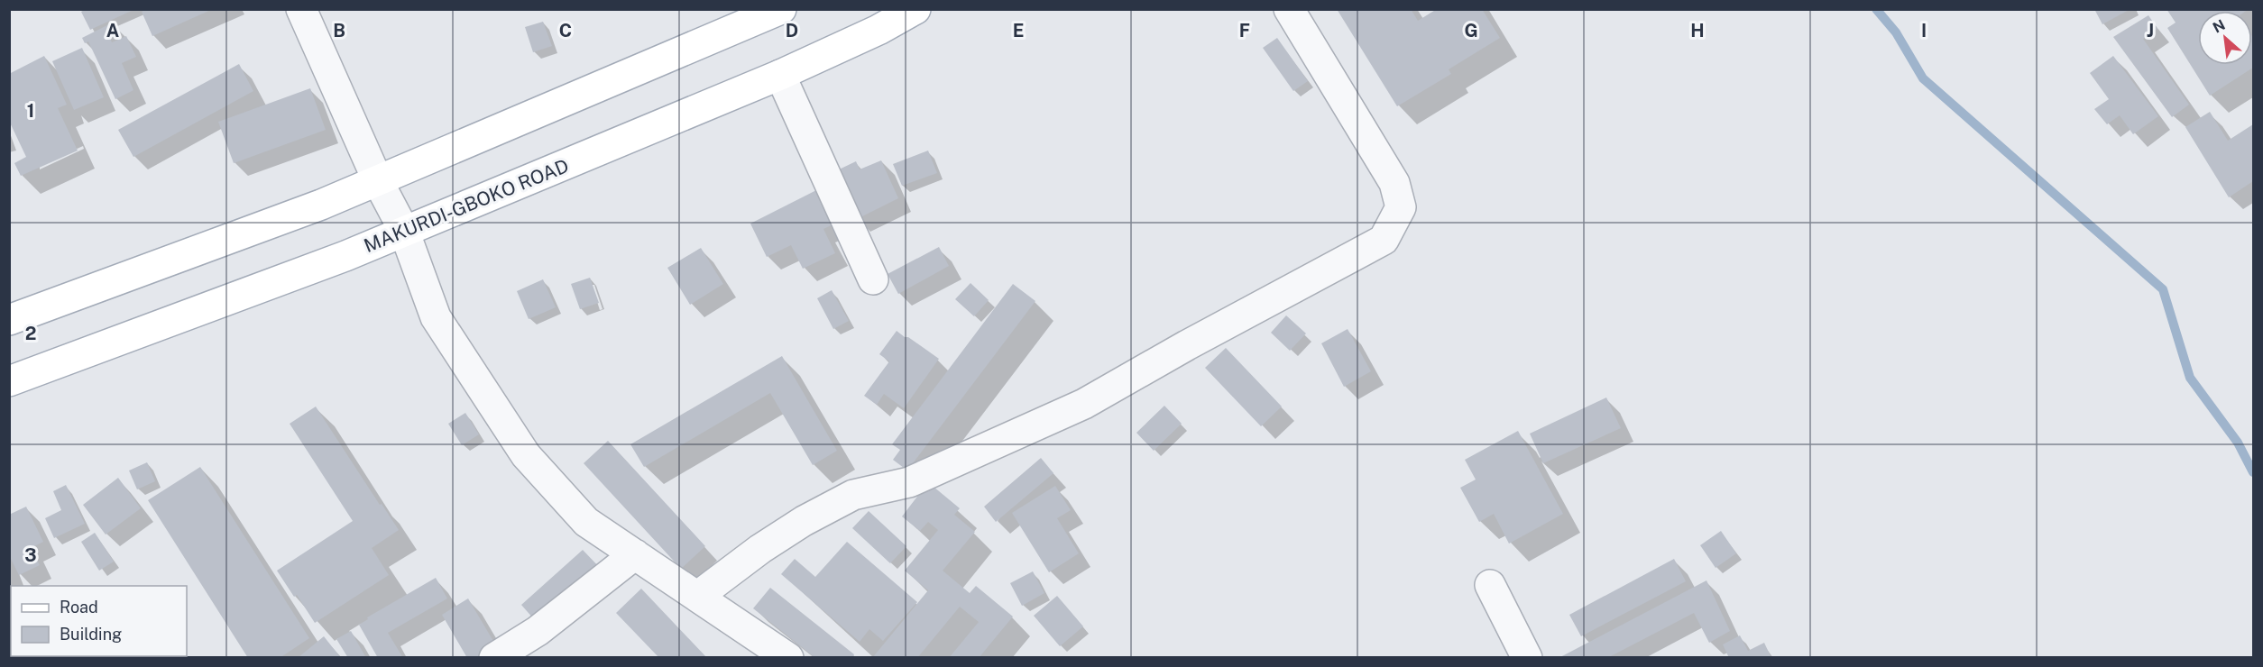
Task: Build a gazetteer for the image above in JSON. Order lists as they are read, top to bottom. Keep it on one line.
{"streets":{"main road":["MAKURDI-GBOKO ROAD"]},"legend":["Road","Building"],"north":"top left","grid":{"columns":["A","B","C","D","E","F","G","H","I","J"],"rows":["1","2","3"]}}
